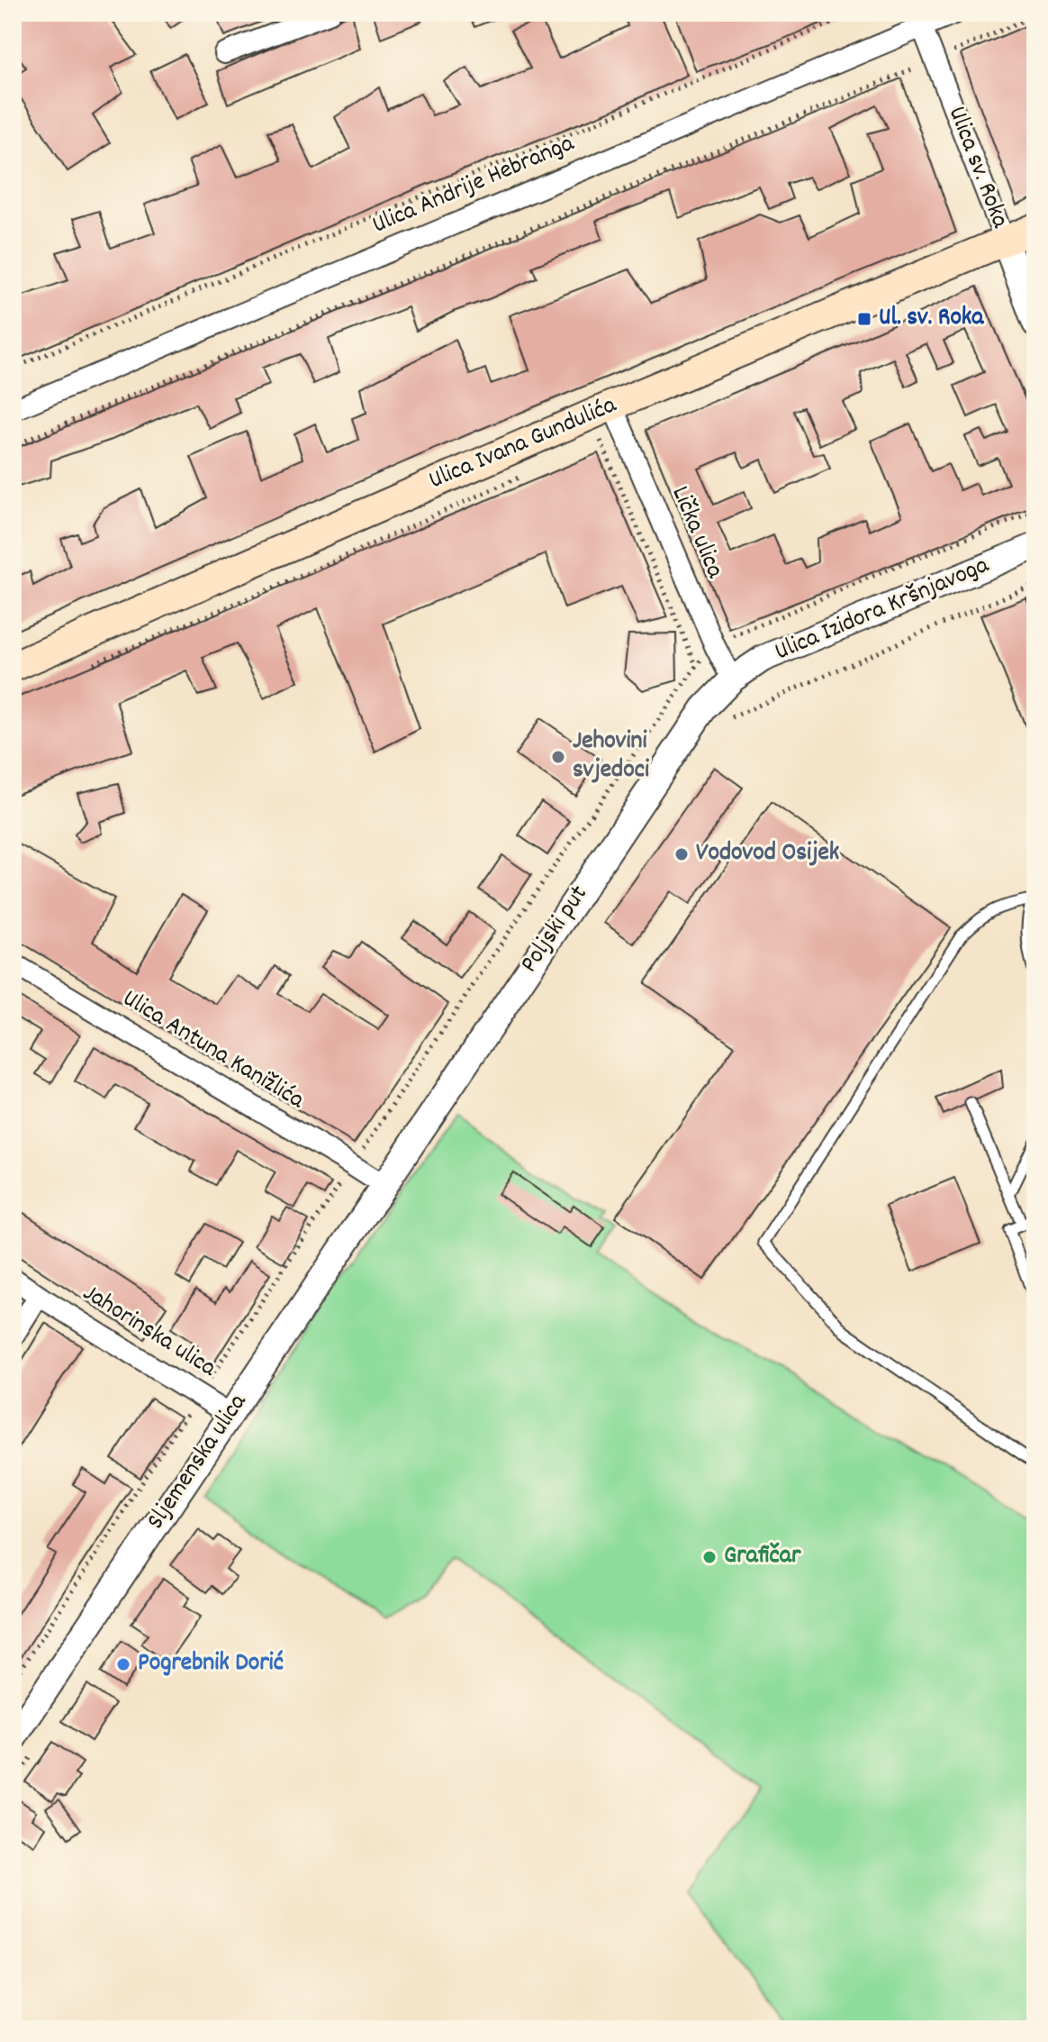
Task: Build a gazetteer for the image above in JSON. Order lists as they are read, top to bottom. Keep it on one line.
{"streets":{"main road":["Ulica Ivana Gundulića"],"street":["Ulica sv. Roka","Ulica Andrije Hebranga","Lička ulica","Ulica Izidora Kršnjavoga","Poljski put","Ulica Antuna Kanižlića","Jahorinska ulica","Sljemenska ulica"]},"crossings":[["Ulica sv. Roka","Ulica Andrije Hebranga"],["Ulica sv. Roka","Ulica Ivana Gundulića"],["Ulica Ivana Gundulića","Lička ulica"],["Lička ulica","Ulica Izidora Kršnjavoga"],["Lička ulica","Poljski put"],["Ulica Izidora Kršnjavoga","Poljski put"],["Poljski put","Ulica Antuna Kanižlića"],["Poljski put","Sljemenska ulica"],["Ulica Antuna Kanižlića","Sljemenska ulica"],["Jahorinska ulica","Sljemenska ulica"]],"places":{"transit":["Ul. sv. Roka"],"other":["Jehovini svjedoci","Vodovod Osijek","Grafičar","Pogrebnik Dorić"]}}
